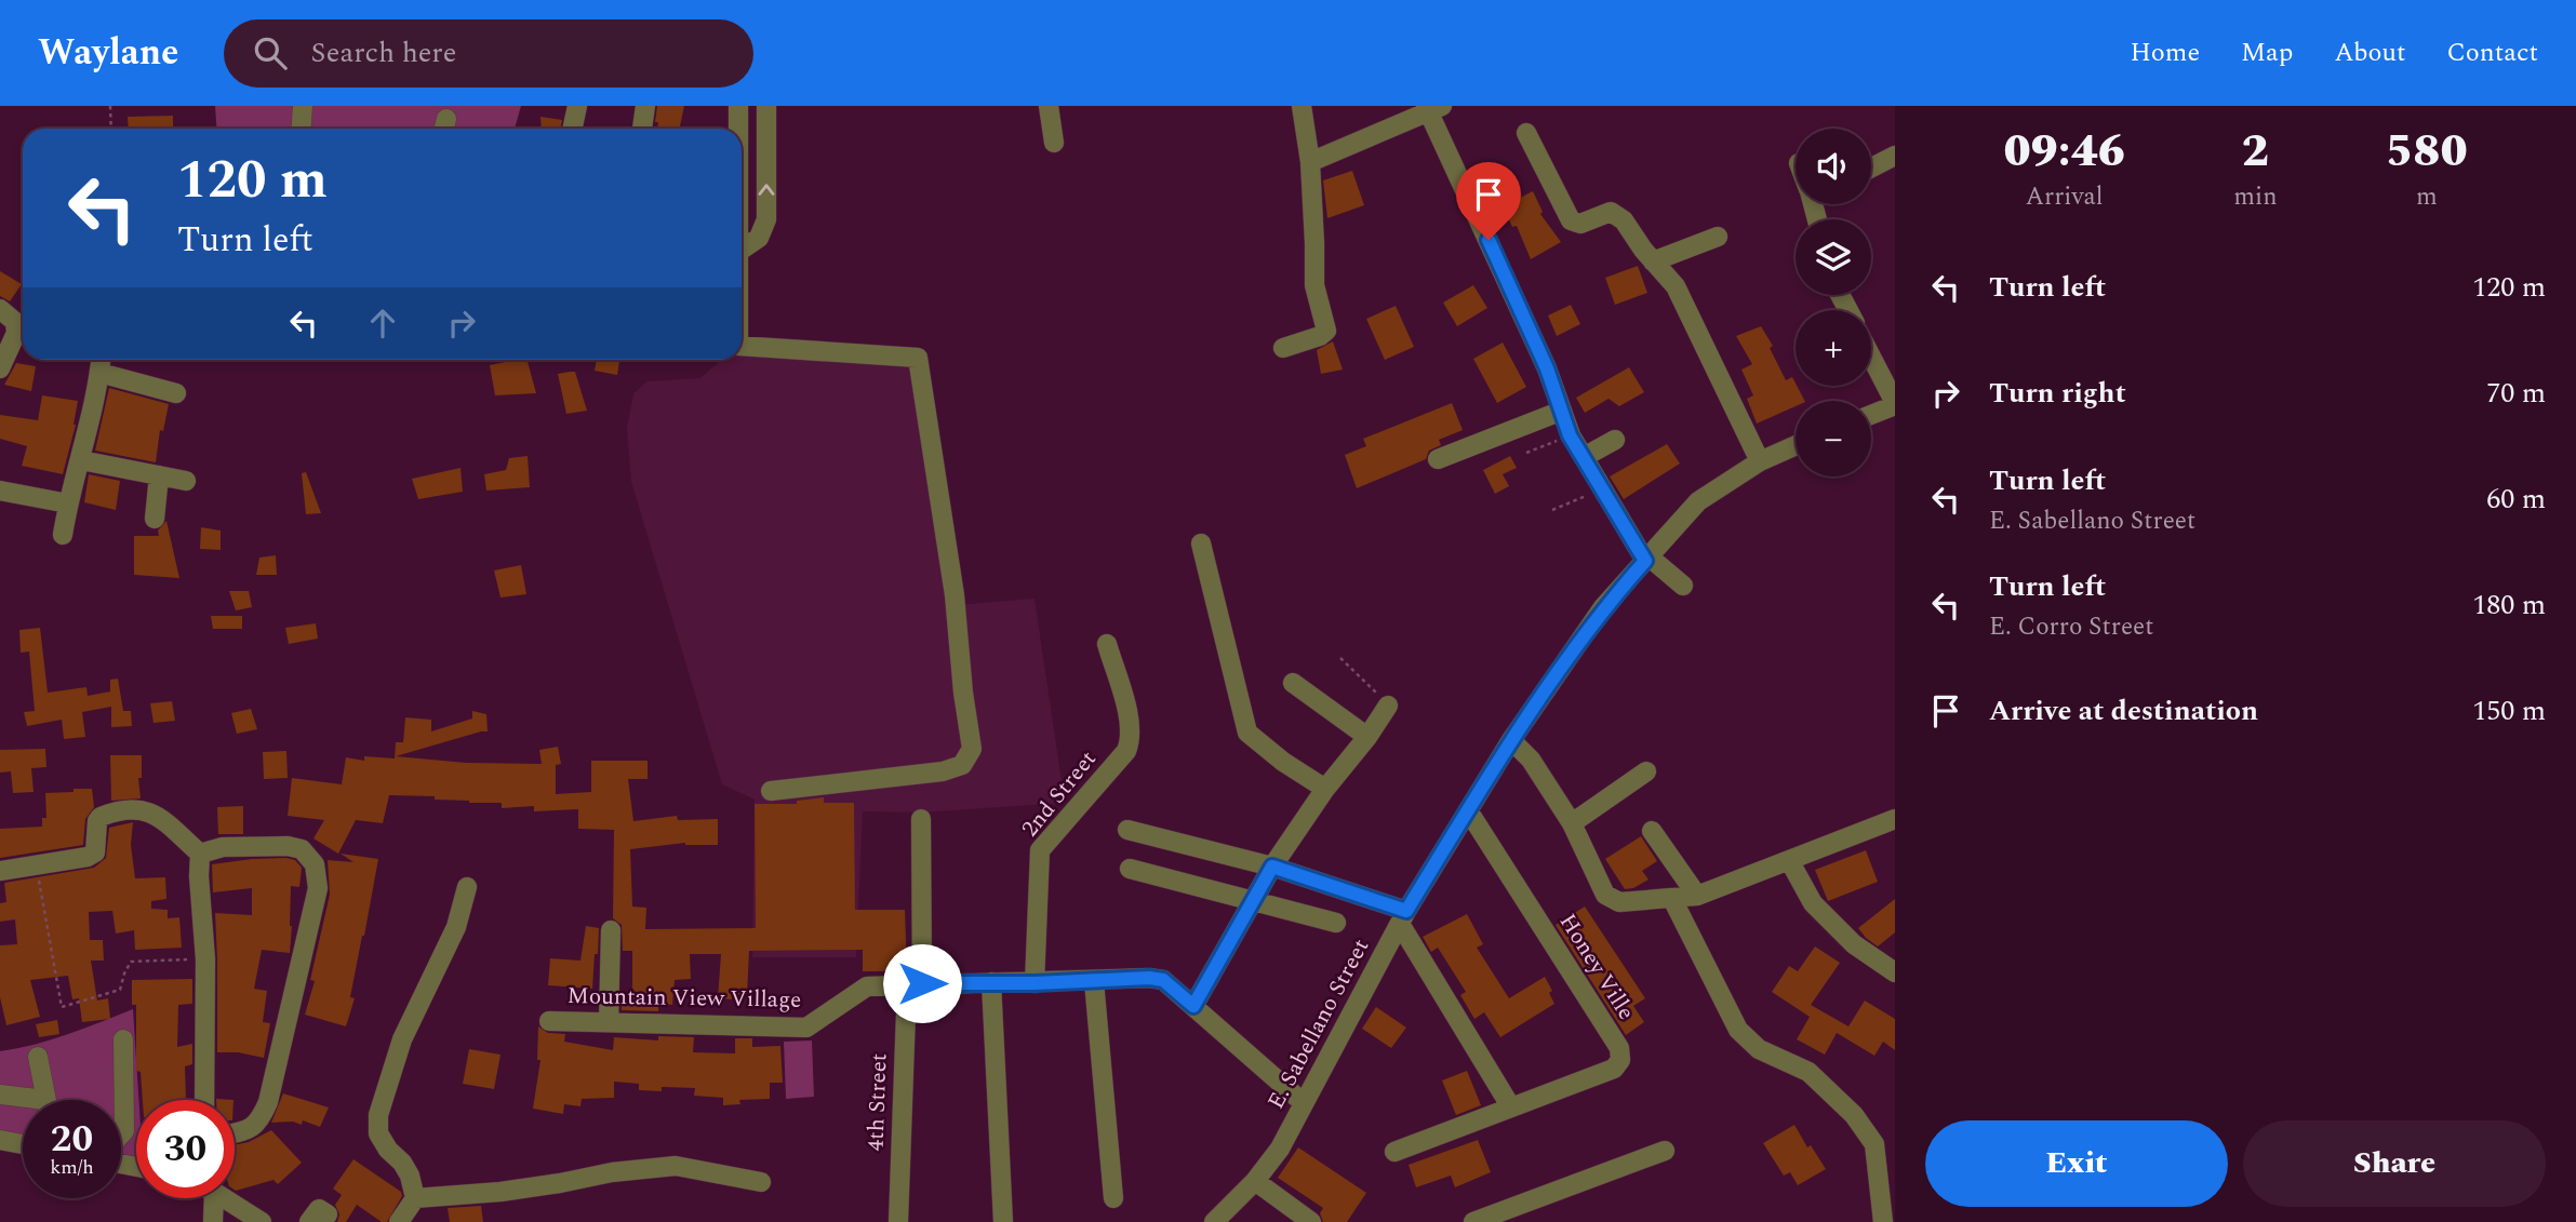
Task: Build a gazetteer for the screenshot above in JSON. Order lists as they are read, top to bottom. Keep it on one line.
{"streets":{"street":["2nd Street","Honey Ville","Mountain View Village","E. Sabellano Street","4th Street"]},"crossings":[["2nd Street","Mountain View Village"],["Honey Ville","E. Sabellano Street"],["Mountain View Village","E. Sabellano Street"],["Mountain View Village","4th Street"]],"page":{"header":"Waylane","search":"Search here","nav":["Home","Map","About","Contact"],"eta":["09:46","Arrival","2","min","580","m"],"map_buttons":["+","−"],"turn":["120 m","Turn left"],"list":[{"name":"Turn left","value":"120 m"},{"name":"Turn right","value":"70 m"},{"name":"Turn left","note":"E. Sabellano Street","value":"60 m"},{"name":"Turn left","note":"E. Corro Street","value":"180 m"},{"name":"Arrive at destination","value":"150 m"}],"speed":"20 km/h","limit":"30","buttons":["Exit","Share"]}}
